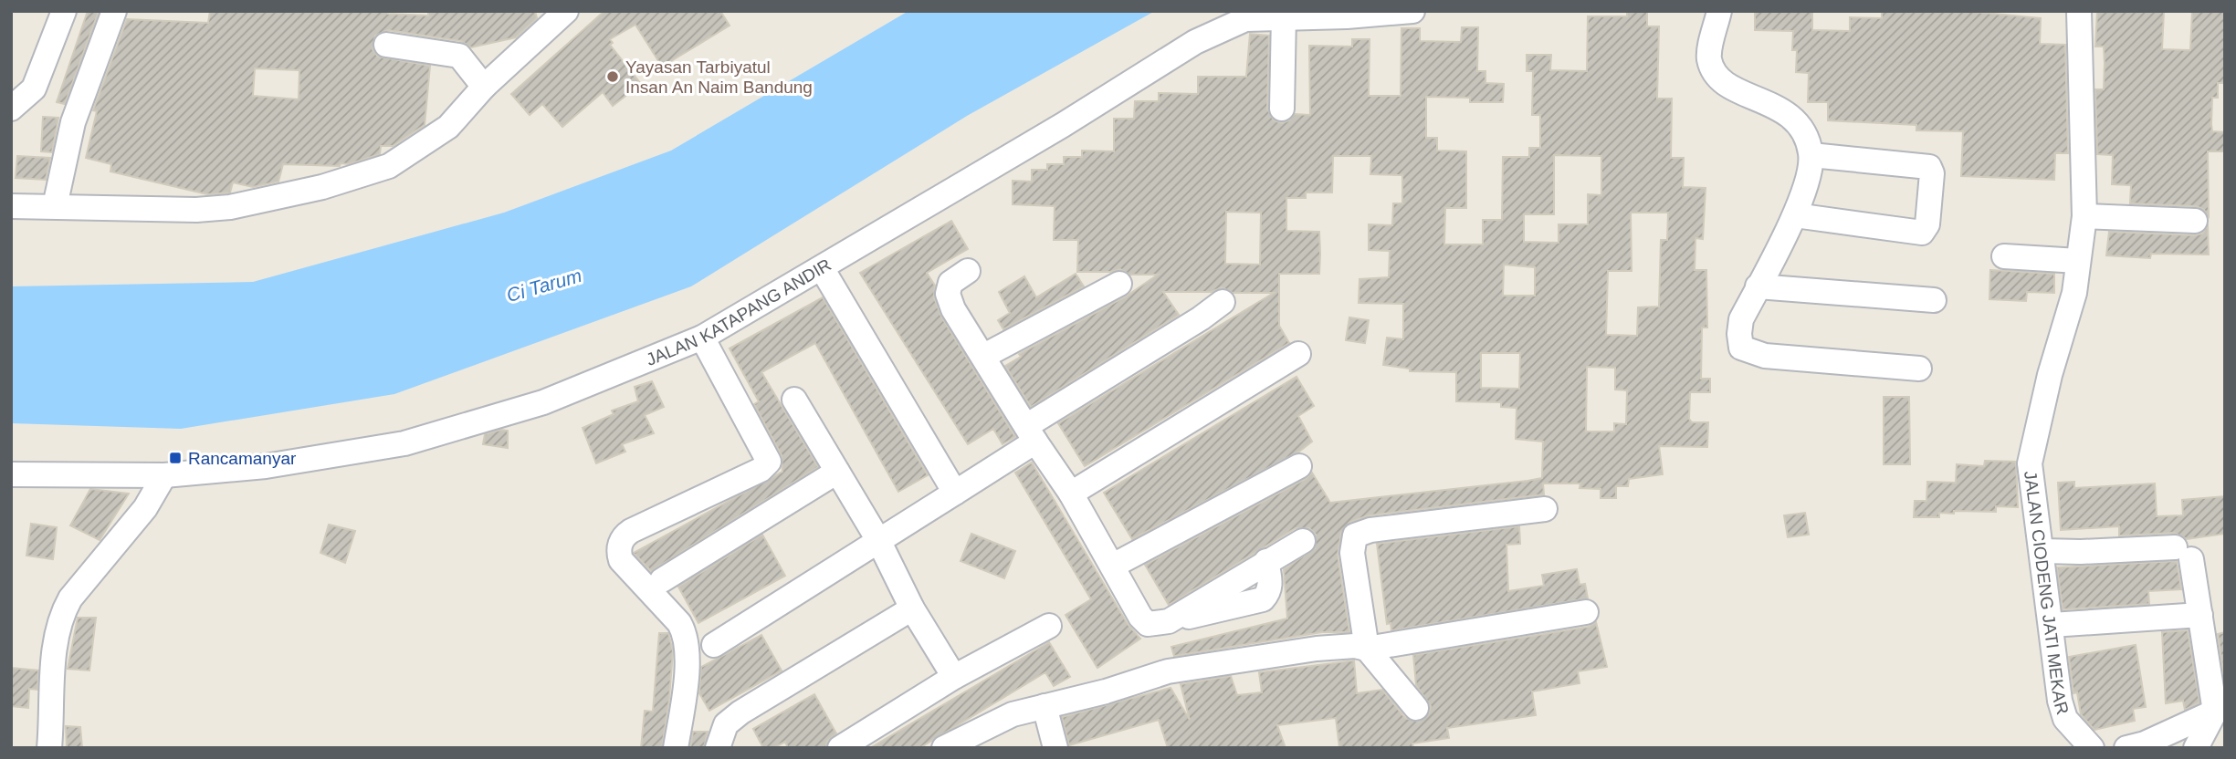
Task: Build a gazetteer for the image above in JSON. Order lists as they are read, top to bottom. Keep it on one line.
{"streets":{"street":["JALAN KATAPANG ANDIR","JALAN CIODENG JATI MEKAR"]},"water":["Ci Tarum"],"places":{"other":["Yayasan Tarbiyatul Insan An Naim Bandung"],"transit":["Rancamanyar"]}}
